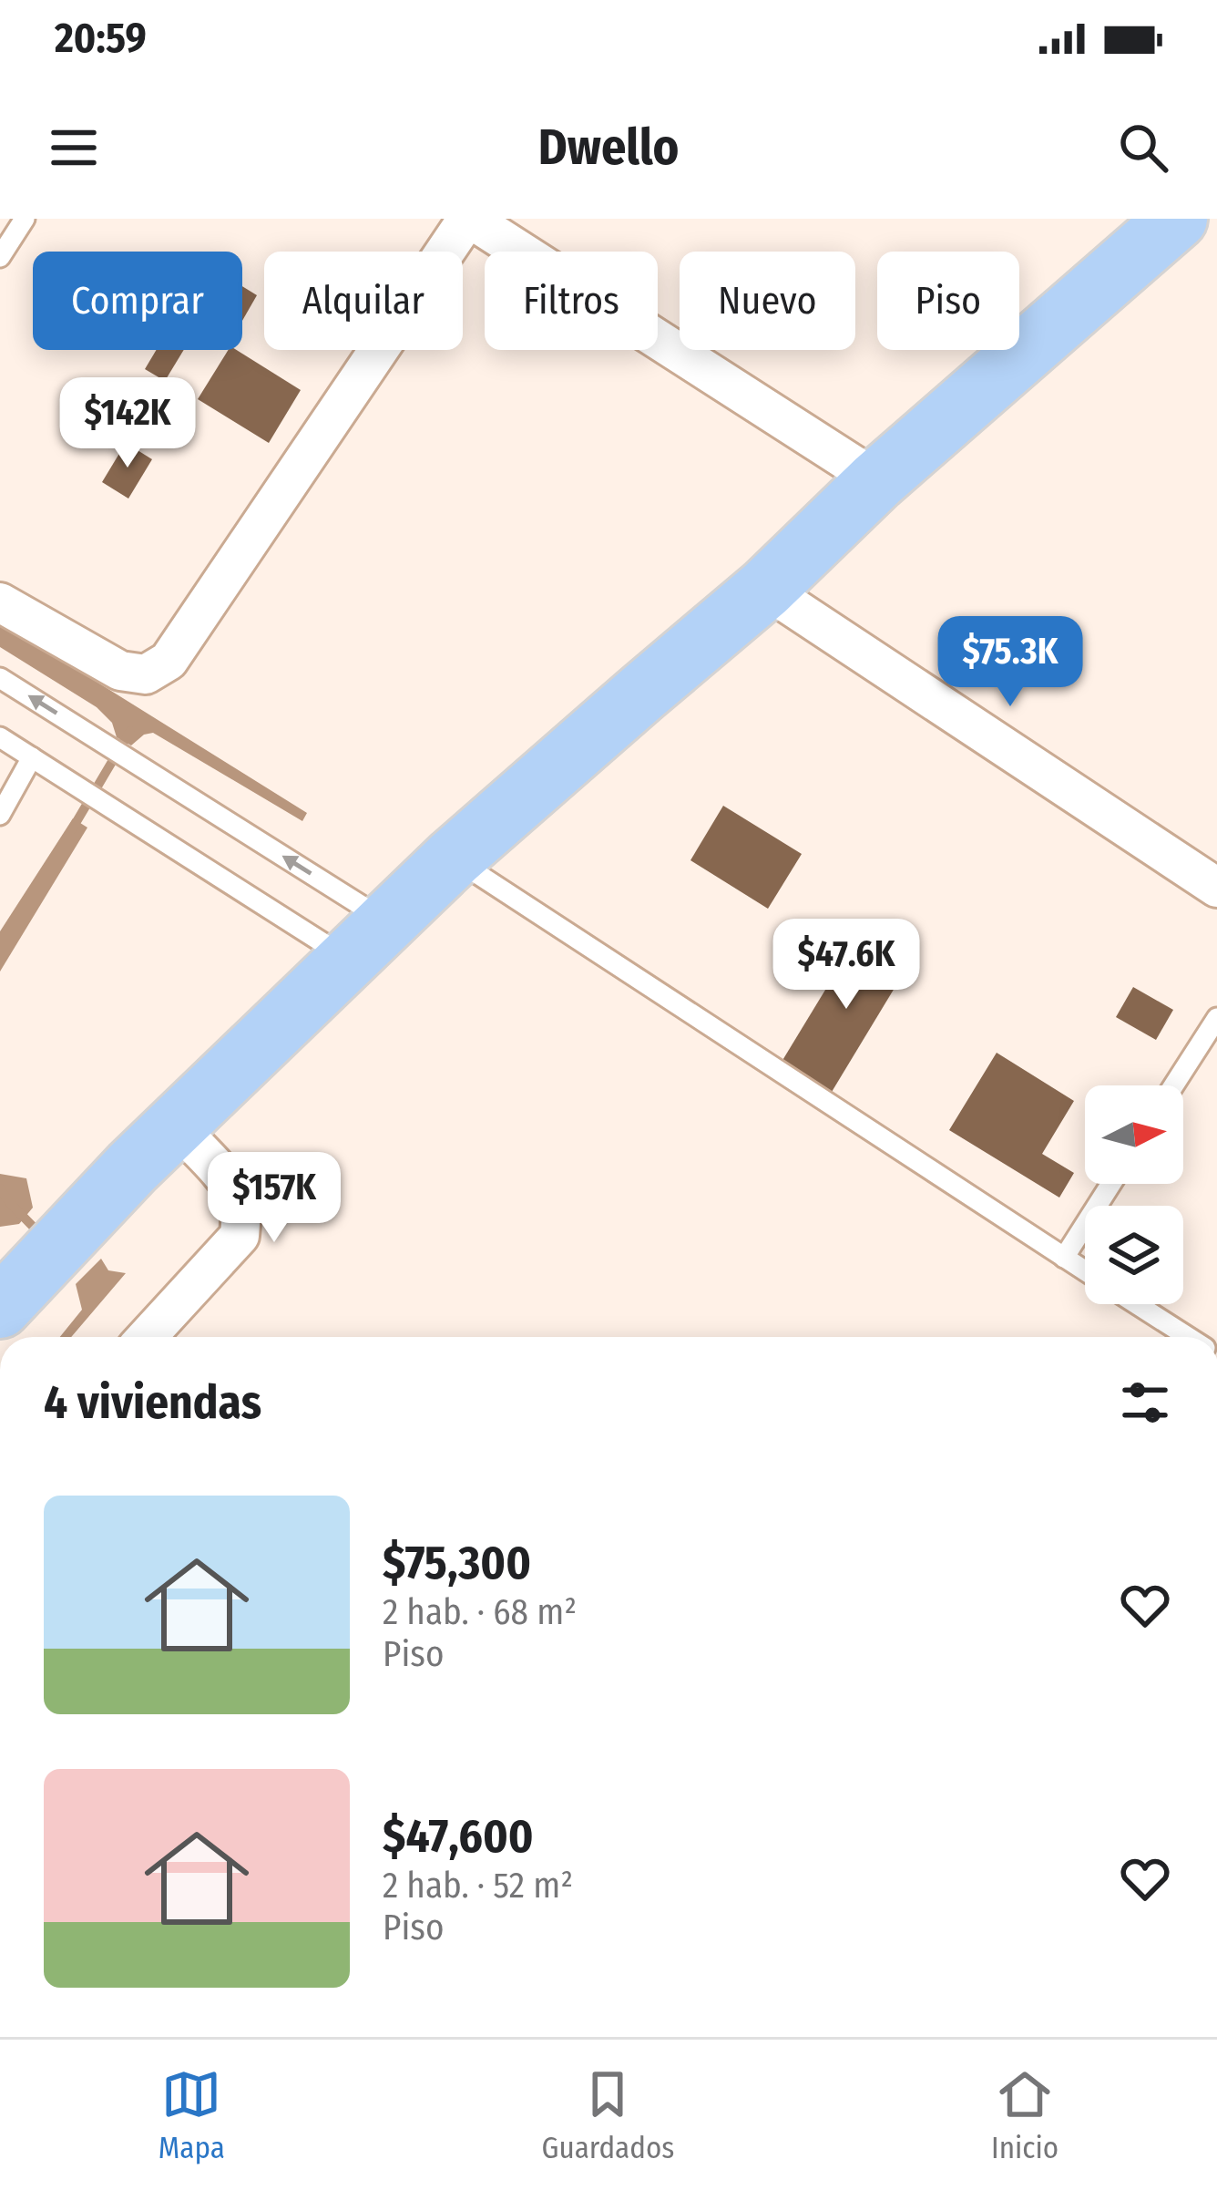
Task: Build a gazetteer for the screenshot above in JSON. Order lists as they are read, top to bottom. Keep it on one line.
{"north":"right","page":{"status":"20:59","header":"Dwello","chip":["Comprar","Alquilar","Filtros","Nuevo","Piso"],"price":["$142K","$75.3K","$47.6K","$157K"],"heading":"4 viviendas","list":[{"name":"$75,300","note":"2 hab. · 68 m² · Piso"},{"name":"$47,600","note":"2 hab. · 52 m² · Piso"}],"tabs":["Mapa","Guardados","Inicio"]}}
